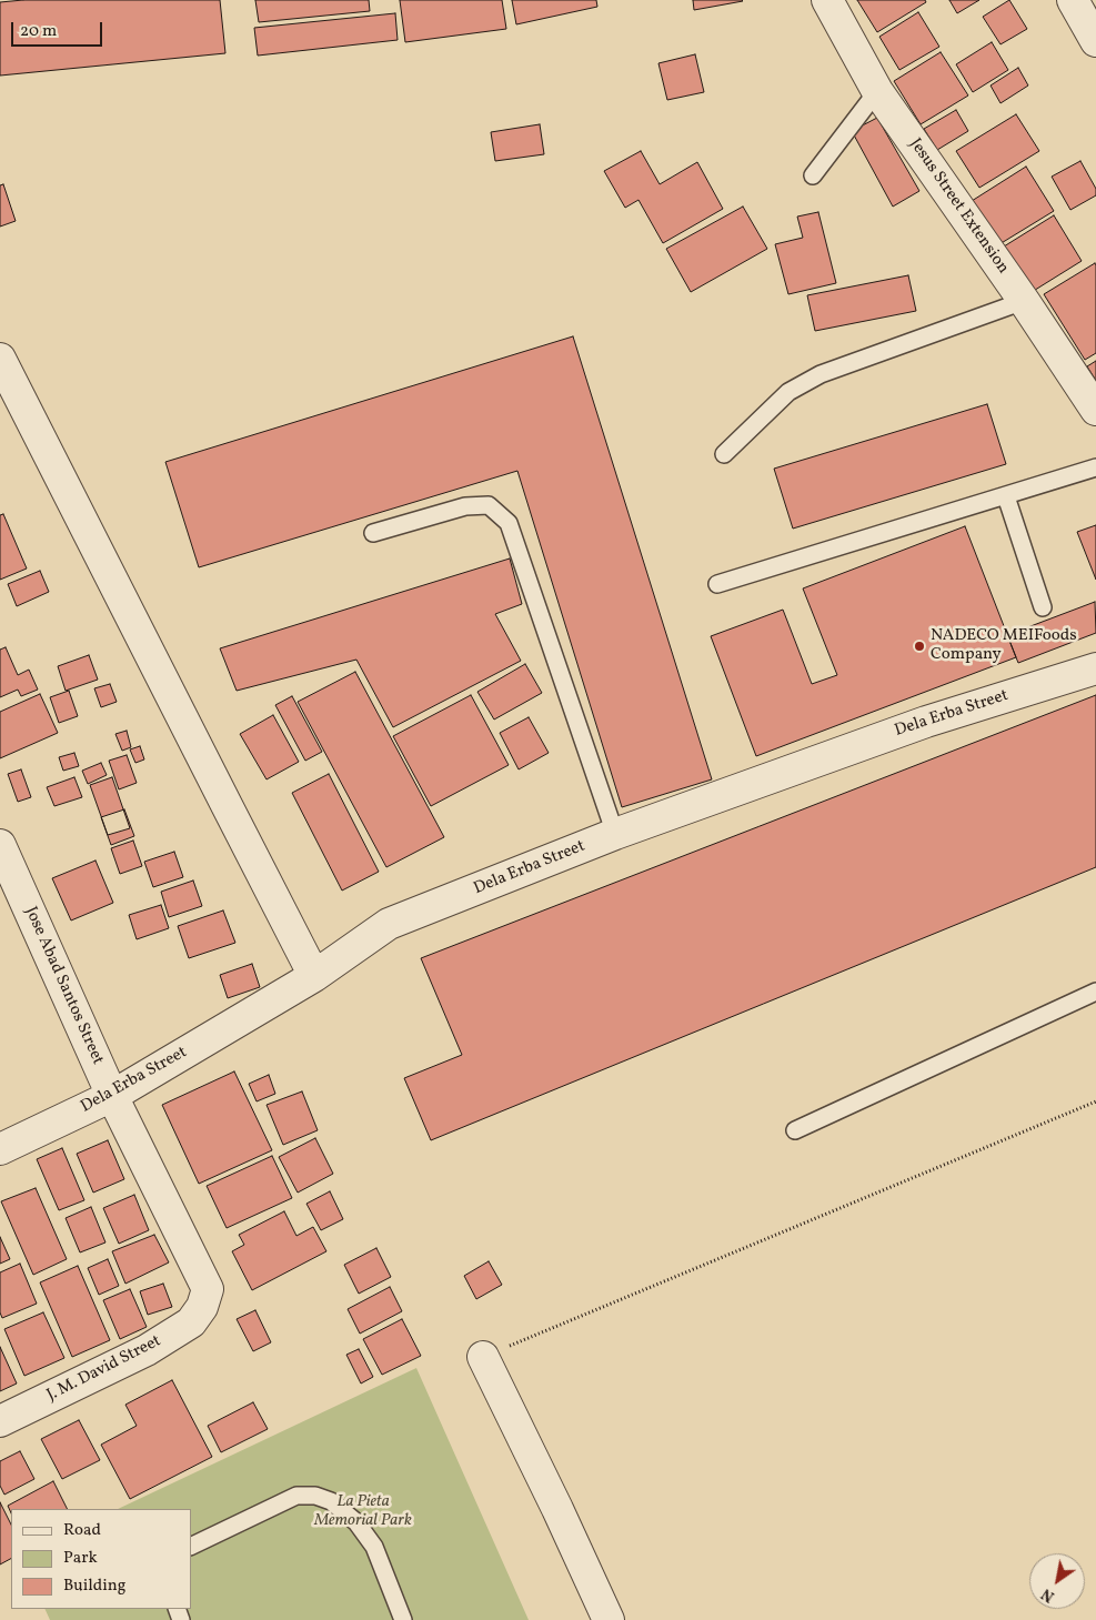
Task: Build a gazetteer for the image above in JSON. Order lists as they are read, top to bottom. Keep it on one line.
{"streets":{"street":["Jesus Street Extension","Dela Erba Street","Jose Abad Santos Street","J. M. David Street"]},"crossings":[["Dela Erba Street","Jose Abad Santos Street"],["Jose Abad Santos Street","J. M. David Street"]],"parks":["La Pieta Memorial Park"],"places":["NADECO MEIFoods Company"],"legend":["Road","Park","Building"],"scale_bar":"20 m","north":"bottom left"}
